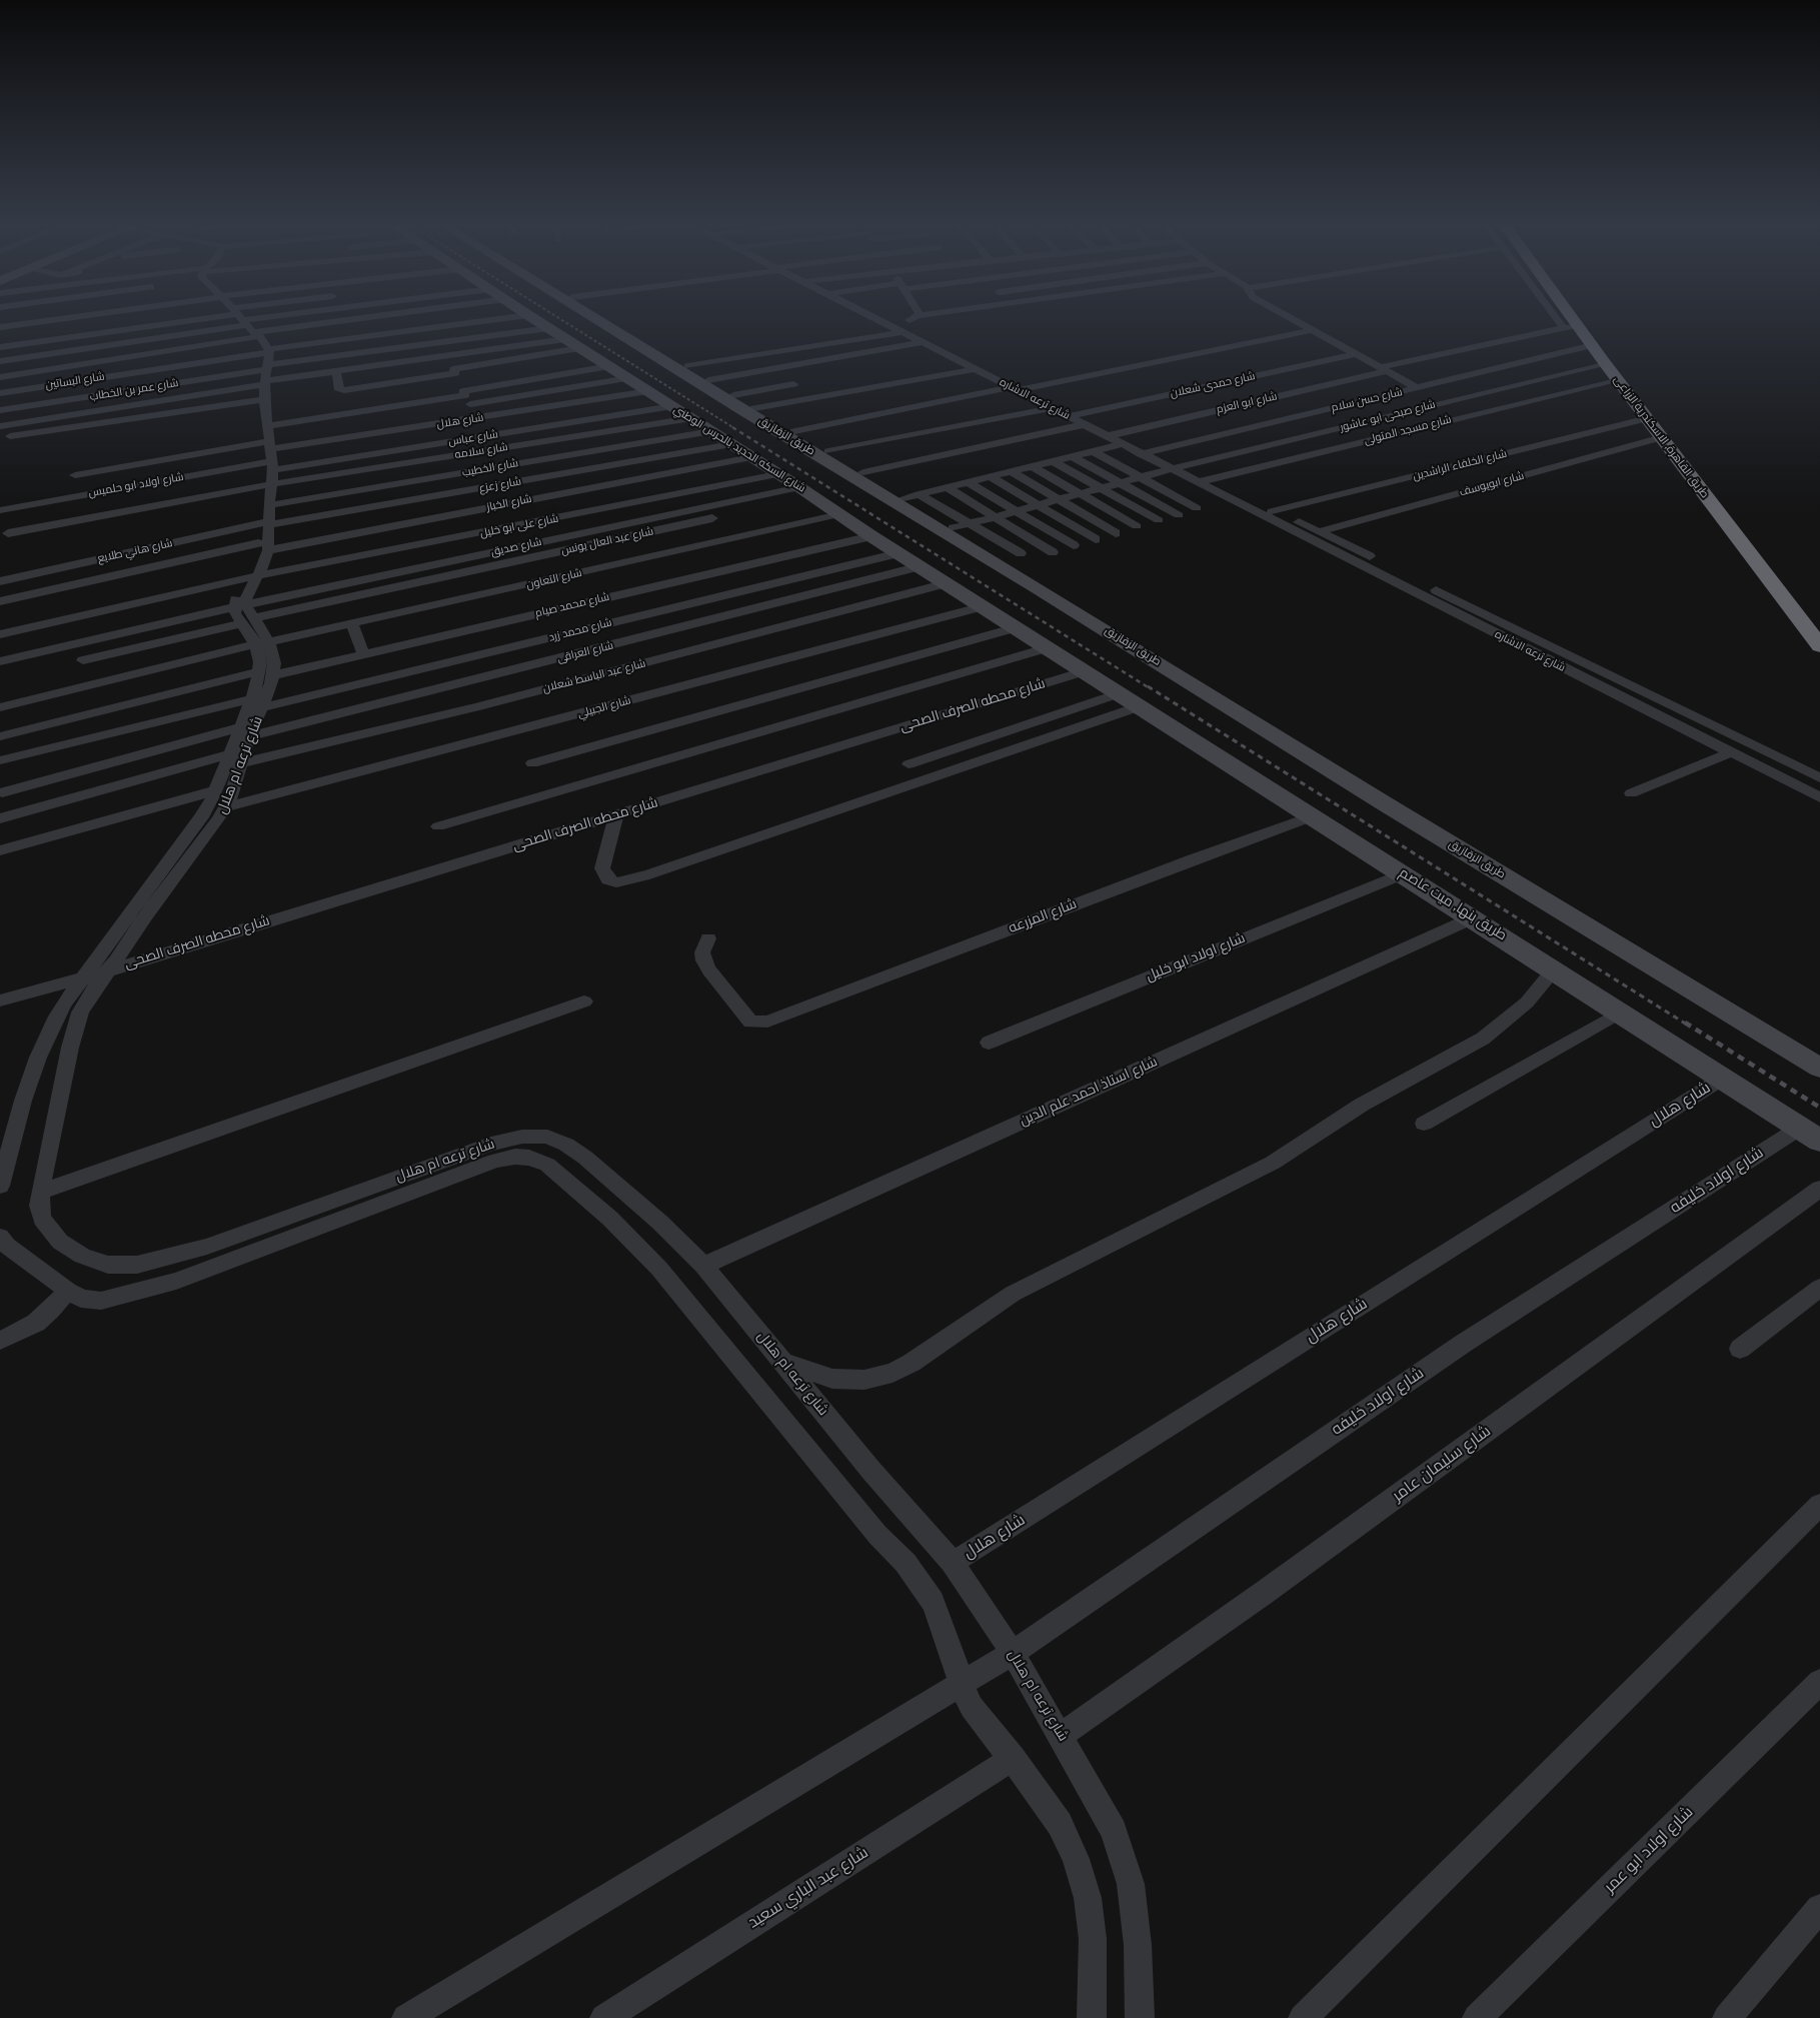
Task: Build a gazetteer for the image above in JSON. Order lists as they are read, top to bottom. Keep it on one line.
{"streets":{"highway":["طريق القاهرة, الاسكندرية الزراعى"],"main road":["طريق الزقازيق","شارع السكه الحديد بالحرس الوطني","طريق بنها, ميت عاصم"],"street":["شارع البساتين","شارع حمدى شعلان","شارع عمر بن الخطاب","شارع ترعه الاشاره","شارع حسن سلام","شارع ابو العزم","شارع صبحى ابو عاشور","شارع هلال","شارع مسجد المتولى","شارع عباس","شارع سلامه","شارع الخلفاء الراشدين","شارع الخطيب","شارع ابويوسف","شارع اولاد ابو حلميس","شارع زعزع","شارع الخباز","شارع على ابو خليل","شارع عبد العال يونس","شارع صديق","شارع هاني طلايع","شارع التعاون","شارع محمد صيام","شارع محمد زرد","شارع العراقى","شارع عبد الباسط شعلان","شارع محطه الصرف الصحى","شارع الجبيلي","شارع ترعه ام هلال","شارع المزرعه","شارع اولاد ابو خليل","شارع استاذ احمد علم الدين","شارع اولاد خليفه","شارع سليمان عامر","شارع اولاد ابو عمر","شارع عبد الباري سعيد"]},"crossings":[["شارع حمدى شعلان","شارع ترعه الاشاره"],["شارع ترعه الاشاره","شارع حسن سلام"],["شارع ترعه الاشاره","شارع ابو العزم"],["شارع ترعه الاشاره","شارع صبحى ابو عاشور"],["شارع ترعه الاشاره","شارع مسجد المتولى"],["شارع ترعه الاشاره","شارع الخلفاء الراشدين"],["شارع ترعه الاشاره","شارع ابويوسف"],["شارع حسن سلام","طريق القاهرة, الاسكندرية الزراعى"],["شارع ابو العزم","طريق الزقازيق"],["شارع ابو العزم","طريق القاهرة, الاسكندرية الزراعى"],["شارع صبحى ابو عاشور","طريق الزقازيق"],["شارع صبحى ابو عاشور","طريق القاهرة, الاسكندرية الزراعى"],["شارع هلال","شارع عباس"],["شارع هلال","شارع السكه الحديد بالحرس الوطني"],["شارع هلال","شارع سلامه"],["شارع هلال","شارع اولاد ابو حلميس"],["شارع هلال","شارع ترعه ام هلال"],["شارع هلال","طريق بنها, ميت عاصم"],["شارع مسجد المتولى","طريق القاهرة, الاسكندرية الزراعى"],["طريق القاهرة, الاسكندرية الزراعى","شارع الخلفاء الراشدين"],["طريق القاهرة, الاسكندرية الزراعى","شارع ابويوسف"],["شارع عباس","شارع السكه الحديد بالحرس الوطني"],["شارع عباس","شارع سلامه"],["شارع عباس","شارع اولاد ابو حلميس"],["شارع السكه الحديد بالحرس الوطني","شارع سلامه"],["شارع السكه الحديد بالحرس الوطني","شارع الخطيب"],["شارع السكه الحديد بالحرس الوطني","شارع زعزع"],["شارع السكه الحديد بالحرس الوطني","شارع الخباز"],["شارع السكه الحديد بالحرس الوطني","شارع على ابو خليل"],["شارع السكه الحديد بالحرس الوطني","شارع عبد العال يونس"],["شارع السكه الحديد بالحرس الوطني","شارع صديق"],["شارع السكه الحديد بالحرس الوطني","شارع التعاون"],["شارع السكه الحديد بالحرس الوطني","شارع محمد صيام"],["شارع السكه الحديد بالحرس الوطني","شارع محمد زرد"],["شارع السكه الحديد بالحرس الوطني","شارع العراقى"],["شارع السكه الحديد بالحرس الوطني","شارع عبد الباسط شعلان"],["شارع السكه الحديد بالحرس الوطني","شارع محطه الصرف الصحى"],["شارع السكه الحديد بالحرس الوطني","شارع الجبيلي"],["شارع السكه الحديد بالحرس الوطني","طريق بنها, ميت عاصم"],["شارع سلامه","شارع اولاد ابو حلميس"],["شارع الخلفاء الراشدين","شارع ابويوسف"],["شارع الخطيب","شارع زعزع"],["شارع الخطيب","شارع الخباز"],["شارع الخطيب","شارع هاني طلايع"],["شارع زعزع","شارع الخباز"],["شارع زعزع","شارع هاني طلايع"],["شارع الخباز","شارع هاني طلايع"],["شارع عبد العال يونس","شارع صديق"],["شارع عبد العال يونس","شارع ترعه ام هلال"],["شارع صديق","شارع ترعه ام هلال"],["شارع التعاون","شارع ترعه ام هلال"],["شارع محمد صيام","شارع ترعه ام هلال"],["شارع محمد زرد","شارع ترعه ام هلال"],["شارع العراقى","شارع ترعه ام هلال"],["شارع عبد الباسط شعلان","شارع ترعه ام هلال"],["شارع محطه الصرف الصحى","شارع ترعه ام هلال"],["شارع محطه الصرف الصحى","طريق بنها, ميت عاصم"],["شارع الجبيلي","شارع ترعه ام هلال"],["شارع ترعه ام هلال","شارع استاذ احمد علم الدين"],["شارع ترعه ام هلال","شارع اولاد خليفه"],["شارع ترعه ام هلال","شارع سليمان عامر"],["شارع ترعه ام هلال","شارع عبد الباري سعيد"],["طريق بنها, ميت عاصم","شارع المزرعه"],["طريق بنها, ميت عاصم","شارع اولاد ابو خليل"],["طريق بنها, ميت عاصم","شارع استاذ احمد علم الدين"],["طريق بنها, ميت عاصم","شارع اولاد خليفه"]]}
